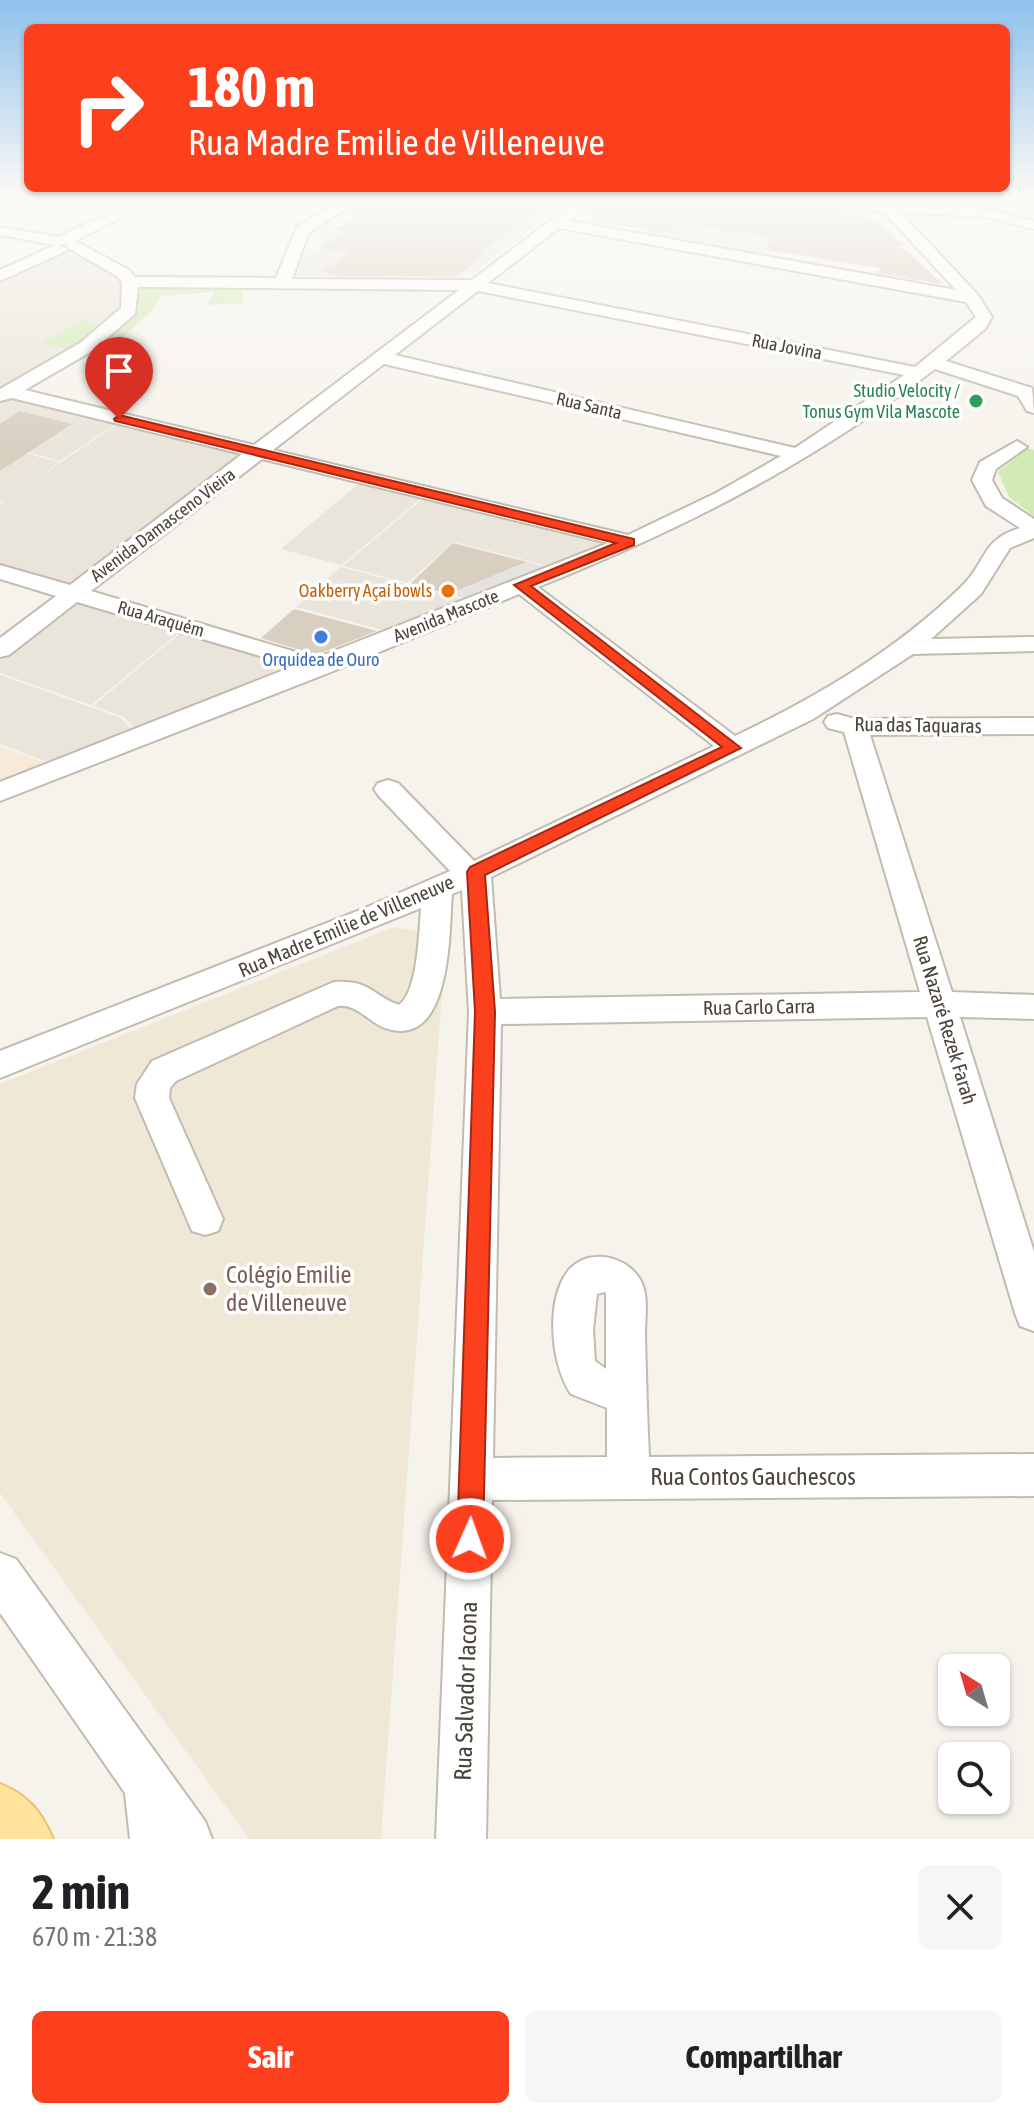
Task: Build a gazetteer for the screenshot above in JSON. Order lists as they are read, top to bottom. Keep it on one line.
{"streets":{"street":["Rua Jovina","Rua Santa","Avenida Damasceno Vieira","Avenida Mascote","Rua Araquém","Rua das Taquaras","Rua Madre Emilie de Villeneuve","Rua Carlo Carra","Rua Nazaré Rezek Farah","Rua Contos Gauchescos","Rua Salvador Iacona"]},"crossings":[["Rua Jovina","Avenida Damasceno Vieira"],["Rua Jovina","Avenida Mascote"],["Rua Santa","Avenida Damasceno Vieira"],["Rua Santa","Avenida Mascote"],["Avenida Damasceno Vieira","Rua Araquém"],["Avenida Mascote","Rua Araquém"],["Rua das Taquaras","Rua Madre Emilie de Villeneuve"],["Rua das Taquaras","Rua Nazaré Rezek Farah"],["Rua Madre Emilie de Villeneuve","Rua Salvador Iacona"],["Rua Carlo Carra","Rua Nazaré Rezek Farah"],["Rua Carlo Carra","Rua Salvador Iacona"],["Rua Contos Gauchescos","Rua Salvador Iacona"]],"places":["Studio Velocity / Tonus Gym Vila Mascote","Oakberry Açaí bowls","Orquídea de Ouro","Colégio Emilie de Villeneuve"],"north":"top left","page":{"turn":["180 m","Rua Madre Emilie de Villeneuve"],"heading":["2 min","670 m · 21:38"],"buttons":["Sair","Compartilhar"]}}
